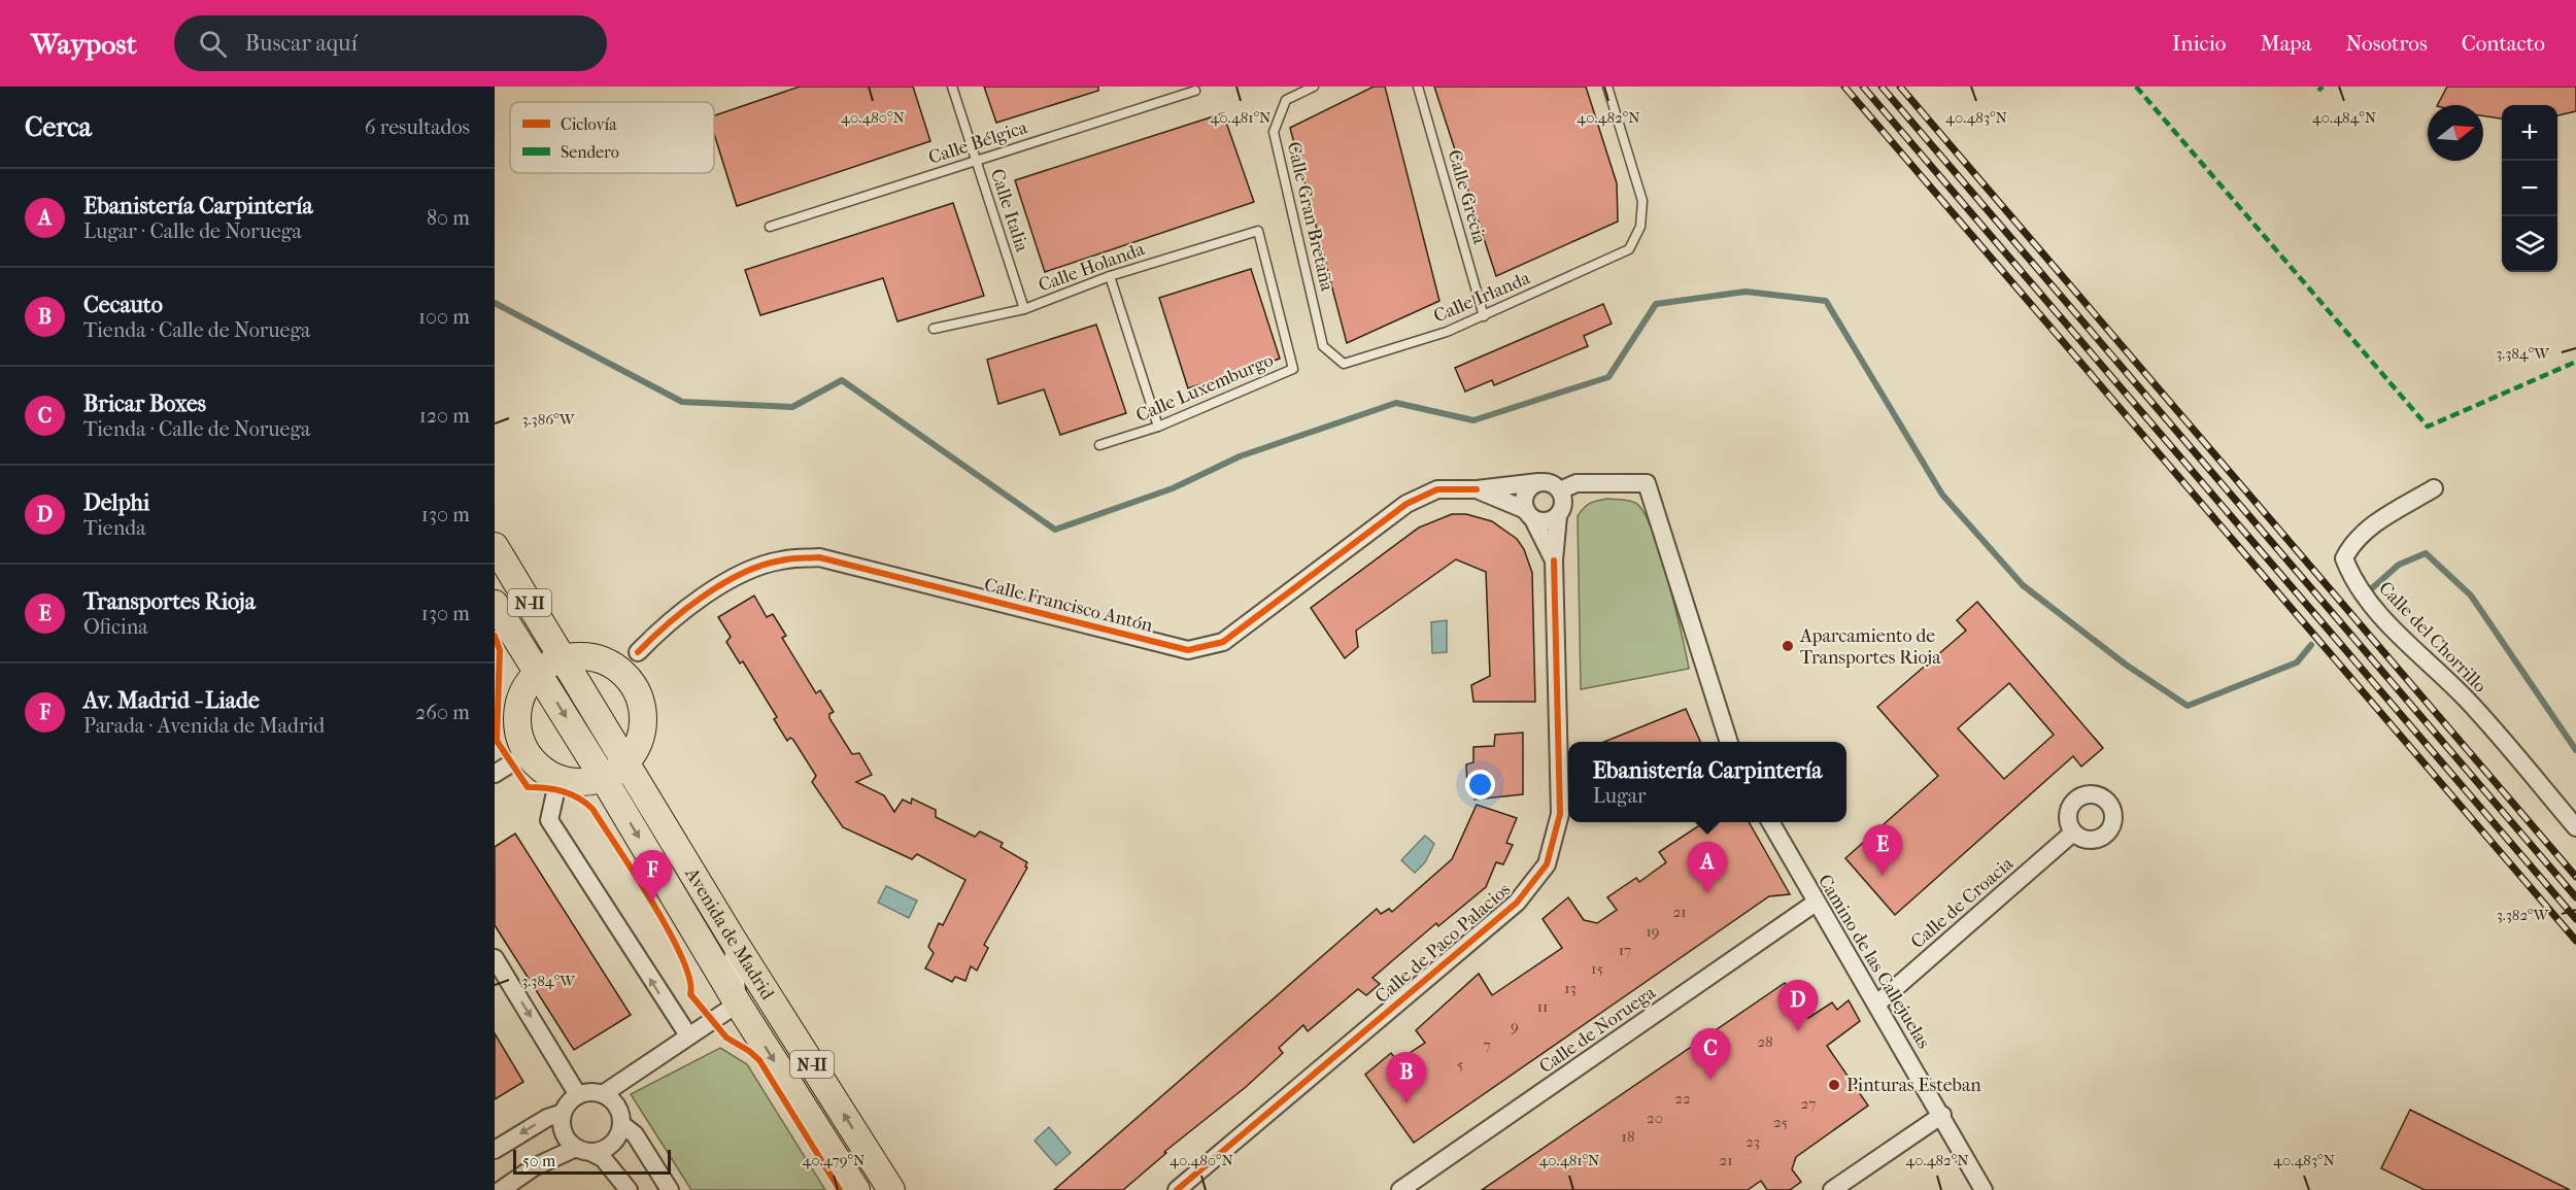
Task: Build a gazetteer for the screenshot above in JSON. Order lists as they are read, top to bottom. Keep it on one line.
{"streets":{"main road":["N-II","Avenida de Madrid"],"street":["Calle Francisco Antón","Calle del Chorrillo","Calle de Croacia","Calle de Paco Palacios","Camino de las Callejuelas","Calle de Noruega"],"lane":["Calle Bélgica","Calle Grecia","Calle Italia","Calle Gran Bretaña","Calle Holanda","Calle Irlanda","Calle Luxemburgo"]},"crossings":[["Calle Bélgica","Calle Italia"],["Calle Grecia","Calle Irlanda"],["Calle Italia","Calle Holanda"],["Calle Gran Bretaña","Calle Irlanda"],["Calle Holanda","Calle Luxemburgo"],["Calle Francisco Antón","Calle de Paco Palacios"],["Calle de Croacia","Camino de las Callejuelas"],["Camino de las Callejuelas","Calle de Noruega"]],"places":["Aparcamiento de Transportes Rioja","Pinturas Esteban"],"house_numbers":["21","19","17","15","13","11","9","28","7","5","22","27","20","25","18","23","21"],"legend":["Ciclovía","Sendero"],"scale_bar":"50 m","north":"right","page":{"header":"Waypost","search":"Buscar aquí","nav":["Inicio","Mapa","Nosotros","Contacto"],"heading":["Cerca","6 resultados"],"map_buttons":["+","−"],"list":[{"mark":"A","name":"Ebanistería Carpintería","note":"Lugar · Calle de Noruega","value":"80 m"},{"mark":"B","name":"Cecauto","note":"Tienda · Calle de Noruega","value":"100 m"},{"mark":"C","name":"Bricar Boxes","note":"Tienda · Calle de Noruega","value":"120 m"},{"mark":"D","name":"Delphi","note":"Tienda","value":"130 m"},{"mark":"E","name":"Transportes Rioja","note":"Oficina","value":"130 m"},{"mark":"F","name":"Av. Madrid - Liade","note":"Parada · Avenida de Madrid","value":"260 m"}],"popup":["Ebanistería Carpintería","Lugar"],"pins":["E","A","F","D","C","B"],"scale":"50 m"},"coordinates":["40.480°N","40.481°N","40.482°N","40.483°N","40.484°N","3.384°W","3.386°W","3.382°W","40.479°N"]}
